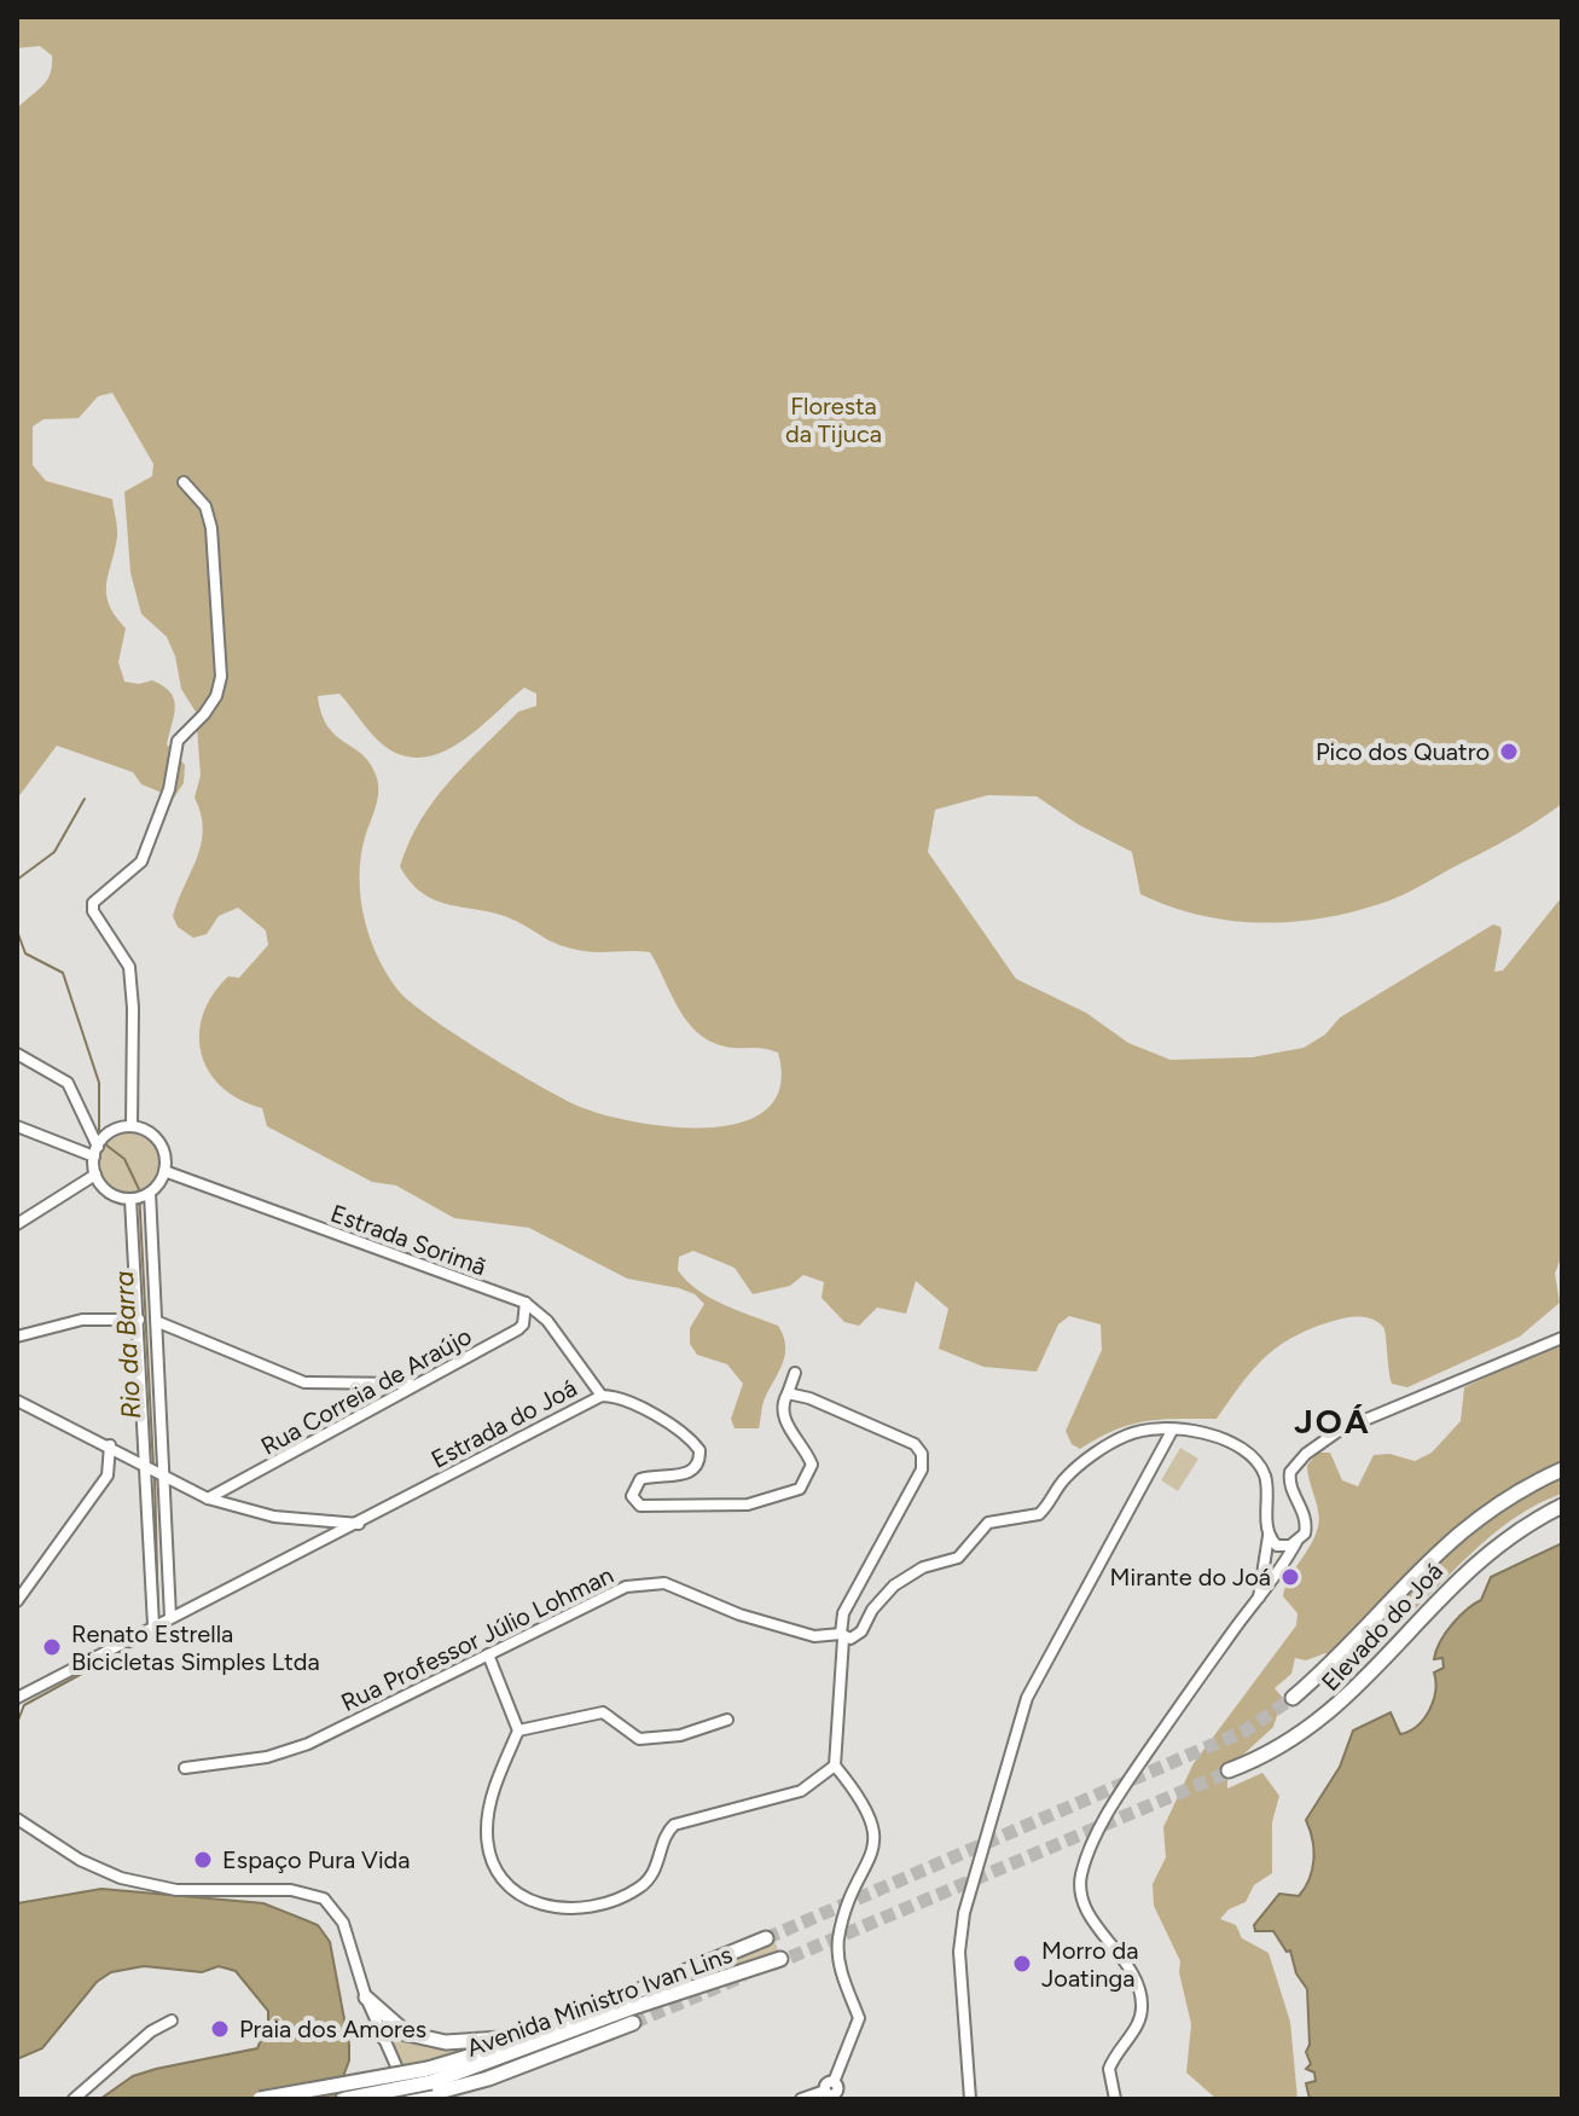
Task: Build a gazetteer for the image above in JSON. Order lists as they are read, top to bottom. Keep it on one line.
{"streets":{"highway":["Elevado do Joá","Avenida Ministro Ivan Lins"],"street":["Estrada Sorimã","Rua Correia de Araújo","Estrada do Joá","Rua Professor Júlio Lohman"]},"crossings":[["Estrada Sorimã","Rua Correia de Araújo"],["Estrada Sorimã","Estrada do Joá"]],"districts":["JOÁ"],"water":["Rio da Barra"],"parks":["Floresta da Tijuca"],"places":["Pico dos Quatro","Mirante do Joá","Renato Estrella Bicicletas Simples Ltda","Espaço Pura Vida","Morro da Joatinga","Praia dos Amores"]}
